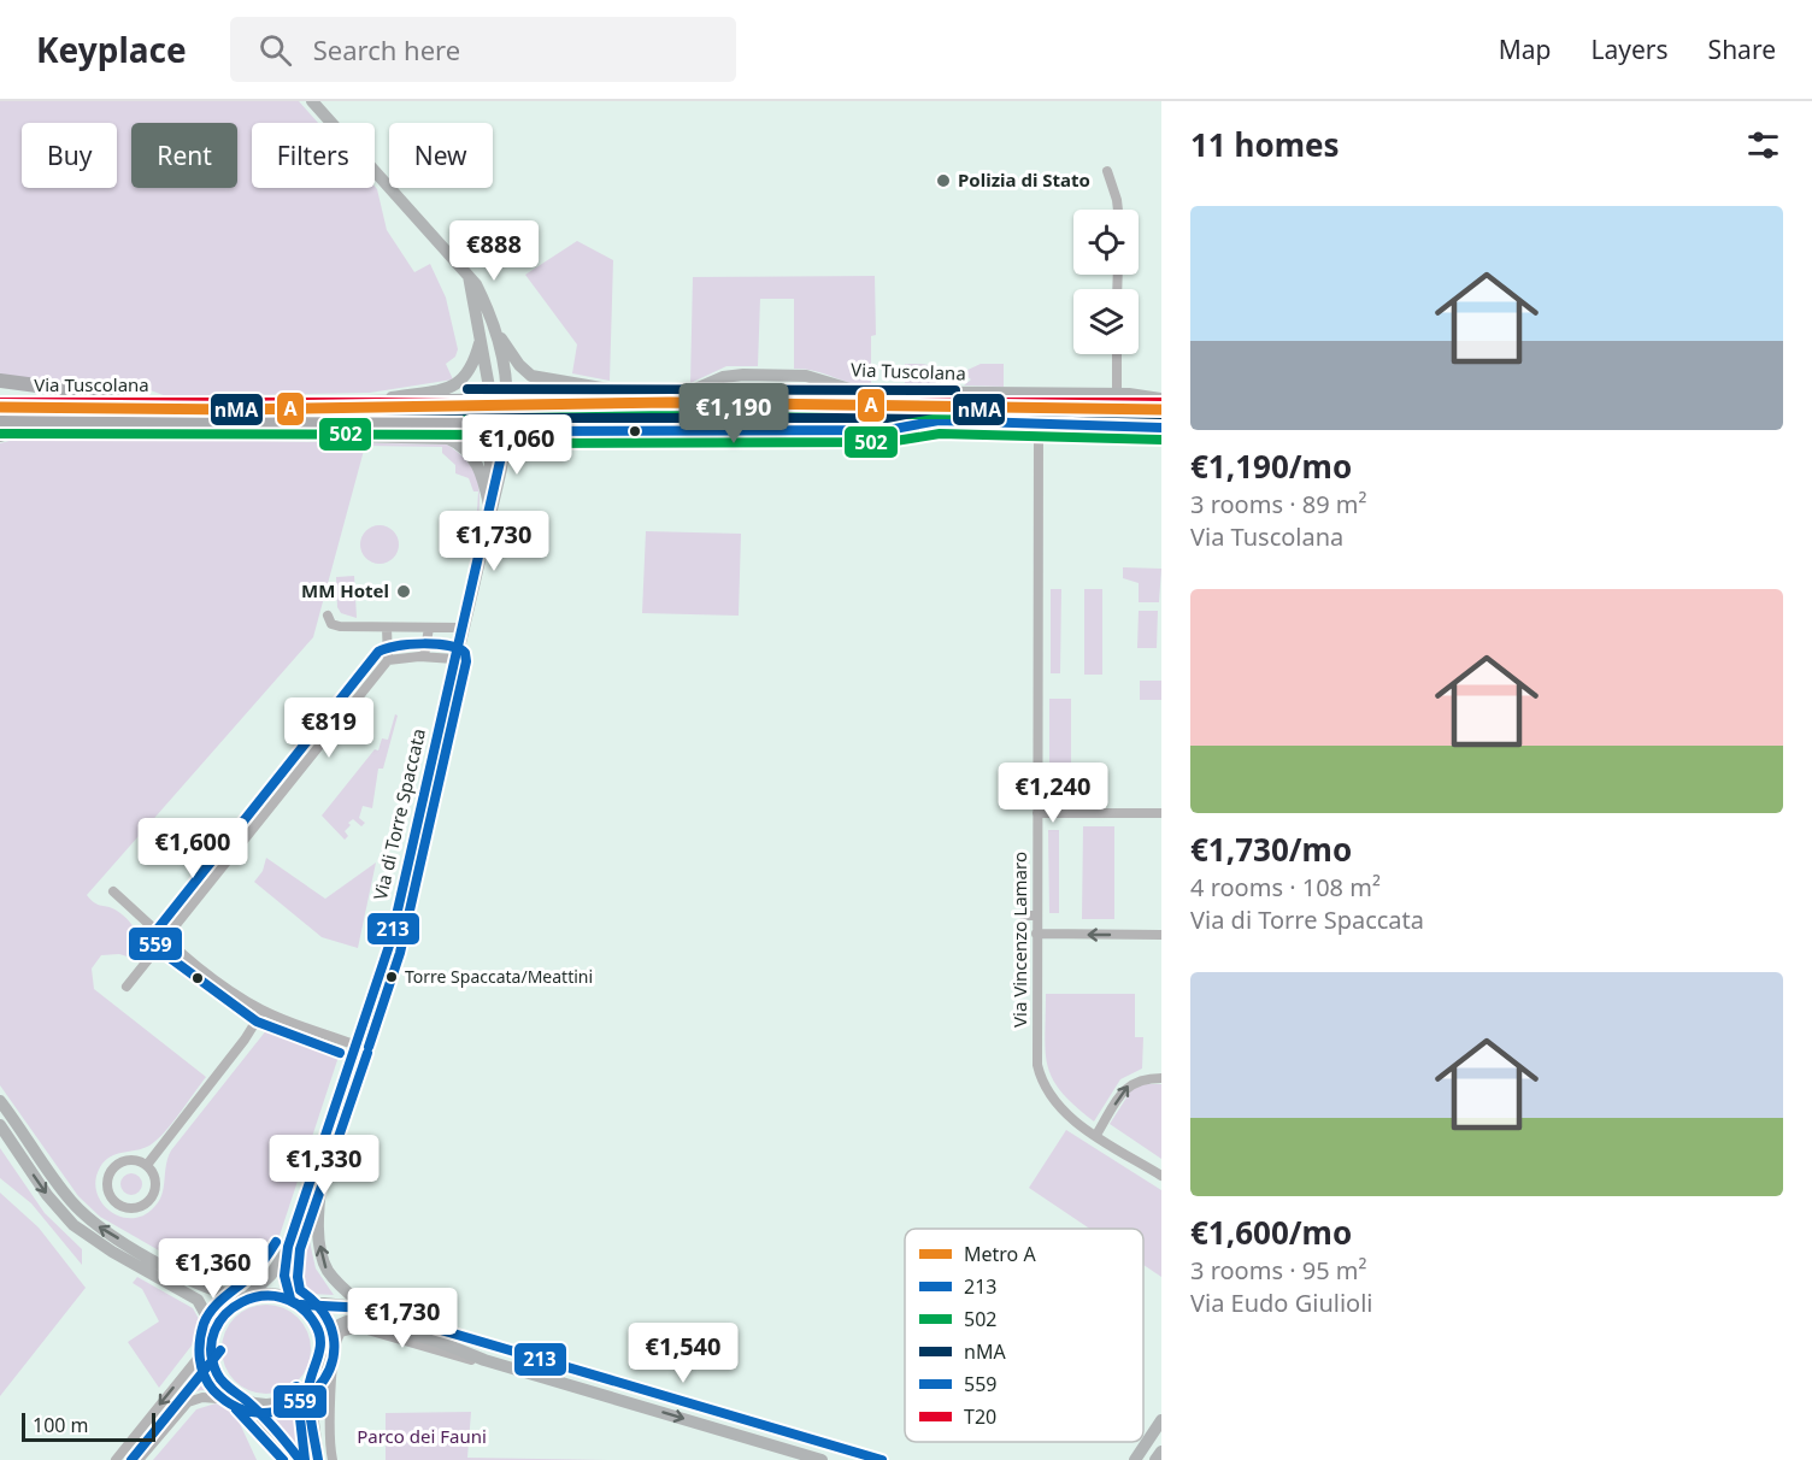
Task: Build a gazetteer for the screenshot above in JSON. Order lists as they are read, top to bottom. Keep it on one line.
{"streets":{"main road":["Via Tuscolana"],"street":["Via di Torre Spaccata","Via Vincenzo Lamaro"]},"crossings":[["Via Tuscolana","Via di Torre Spaccata"],["Via Tuscolana","Via Vincenzo Lamaro"]],"parks":["Parco dei Fauni"],"places":["Polizia di Stato","MM Hotel","Torre Spaccata/Meattini"],"lines":["transit line nMA","metro line A","transit line T20","transit line 502","transit line 213","transit line 559"],"legend":["Metro A","213","502","nMA","559","T20"],"scale_bar":"100 m","page":{"header":"Keyplace","search":"Search here","nav":["Map","Layers","Share"],"heading":"11 homes","chip":["Buy","Rent","Filters","New"],"list":[{"name":"€1,190/mo","note":"3 rooms · 89 m² · Via Tuscolana"},{"name":"€1,730/mo","note":"4 rooms · 108 m² · Via di Torre Spaccata"},{"name":"€1,600/mo","note":"3 rooms · 95 m² · Via Eudo Giulioli"}],"price":["€888","€1,190","€1,060","€1,730","€819","€1,240","€1,600","€1,330","€1,360","€1,730","€1,540"],"scale":"100 m"}}
